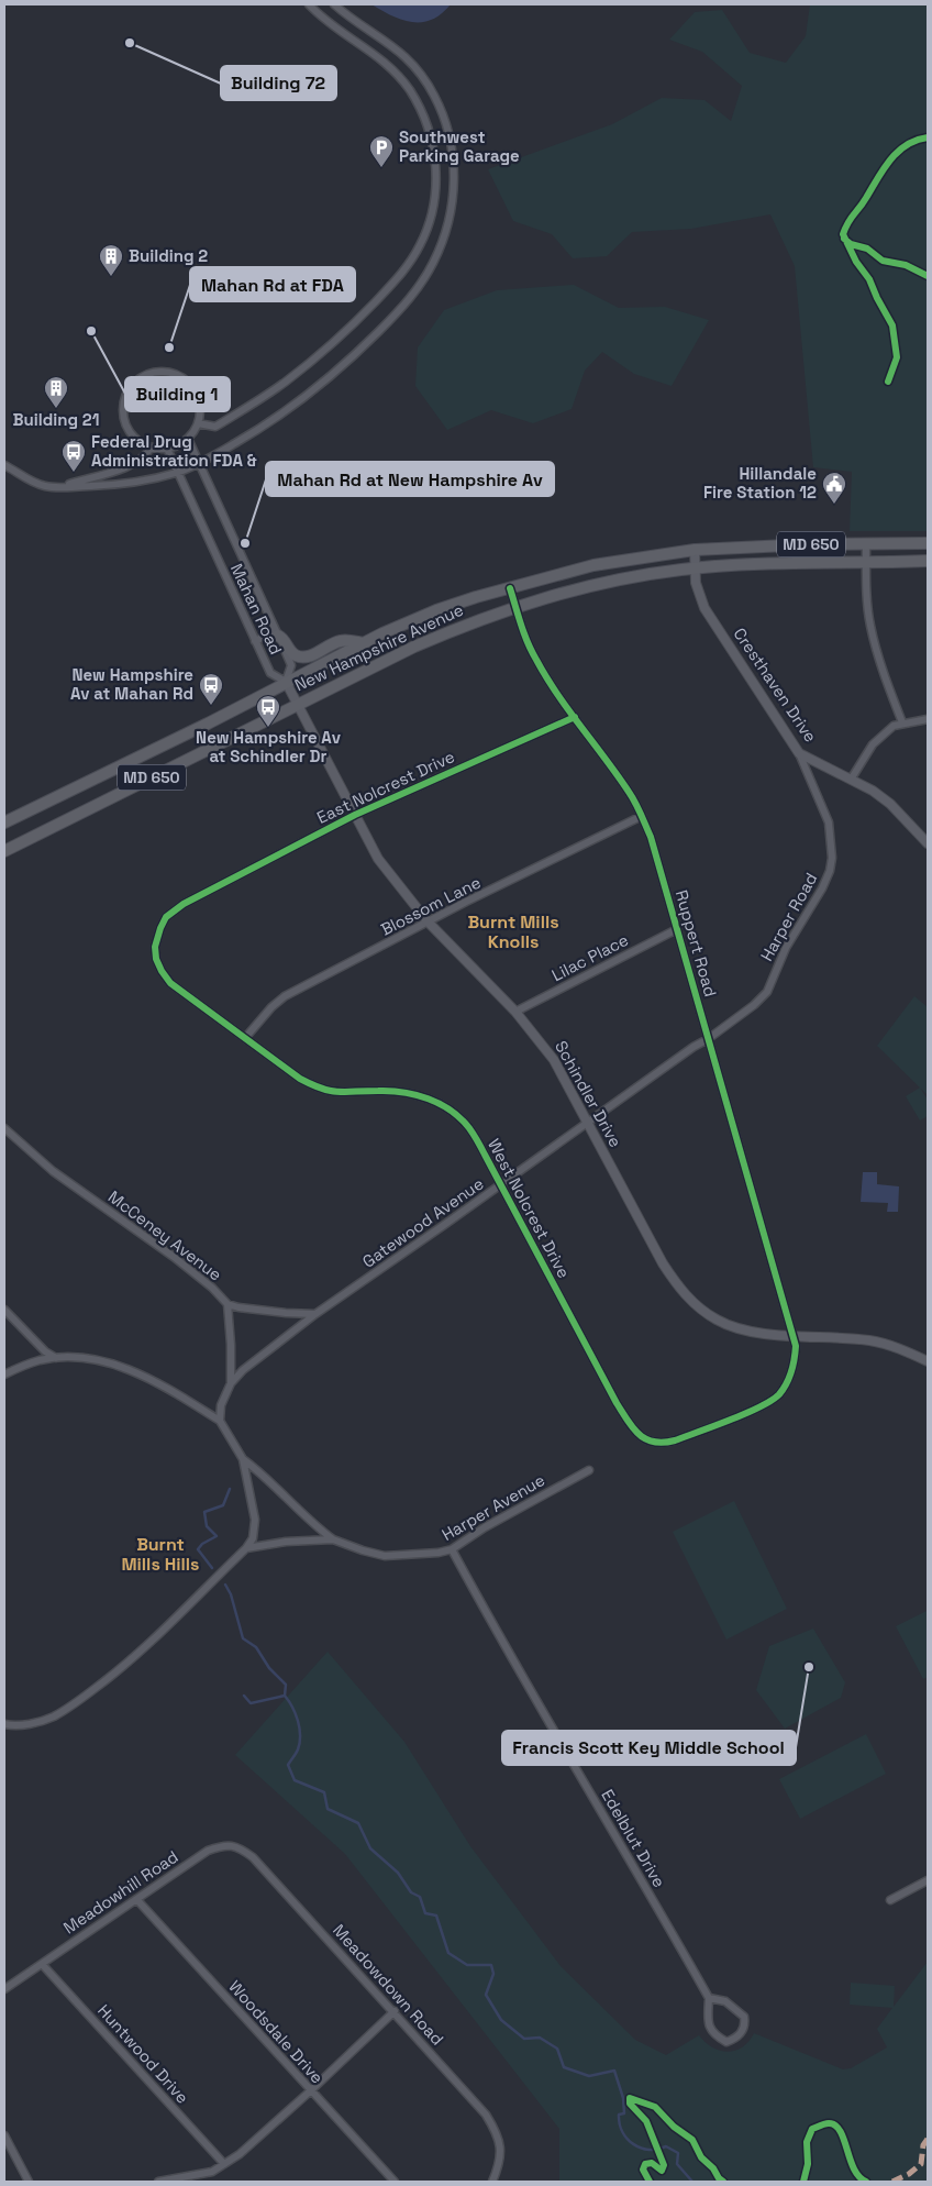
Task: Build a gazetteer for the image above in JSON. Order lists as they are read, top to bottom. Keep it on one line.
{"streets":{"main road":["MD 650","New Hampshire Avenue"],"street":["Mahan Road","Cresthaven Drive","East Nolcrest Drive","Blossom Lane","Harper Road","Ruppert Road","Lilac Place","Schindler Drive","West Nolcrest Drive","Gatewood Avenue","McCeney Avenue","Harper Avenue","Edelblut Drive","Meadowhill Road","Meadowdown Road","Woodsdale Drive","Huntwood Drive"]},"crossings":[["Mahan Road","New Hampshire Avenue"],["Mahan Road","Schindler Drive"],["New Hampshire Avenue","Cresthaven Drive"],["New Hampshire Avenue","Ruppert Road"],["New Hampshire Avenue","Schindler Drive"],["Cresthaven Drive","Harper Road"],["East Nolcrest Drive","Ruppert Road"],["East Nolcrest Drive","Schindler Drive"],["East Nolcrest Drive","West Nolcrest Drive"],["Blossom Lane","Ruppert Road"],["Blossom Lane","Schindler Drive"],["Blossom Lane","West Nolcrest Drive"],["Harper Road","Ruppert Road"],["Harper Road","Gatewood Avenue"],["Ruppert Road","Lilac Place"],["Ruppert Road","Schindler Drive"],["Ruppert Road","West Nolcrest Drive"],["Ruppert Road","Gatewood Avenue"],["Lilac Place","Schindler Drive"],["Schindler Drive","West Nolcrest Drive"],["Schindler Drive","Gatewood Avenue"],["West Nolcrest Drive","Gatewood Avenue"],["Gatewood Avenue","McCeney Avenue"],["Harper Avenue","Edelblut Drive"],["Meadowhill Road","Meadowdown Road"],["Meadowhill Road","Woodsdale Drive"],["Meadowhill Road","Huntwood Drive"]],"districts":["Burnt Mills Knolls","Burnt Mills Hills"],"places":{"other":["Building 72","Building 1","Mahan Rd at FDA","Mahan Rd at New Hampshire Av","Francis Scott Key Middle School"],"parking":["Southwest Parking Garage"],"building":["Building 2","Building 21"],"bus stop":["Federal Drug Administration FDA &","New Hampshire Av at Mahan Rd","New Hampshire Av at Schindler Dr"],"public building":["Hillandale Fire Station 12"]}}
